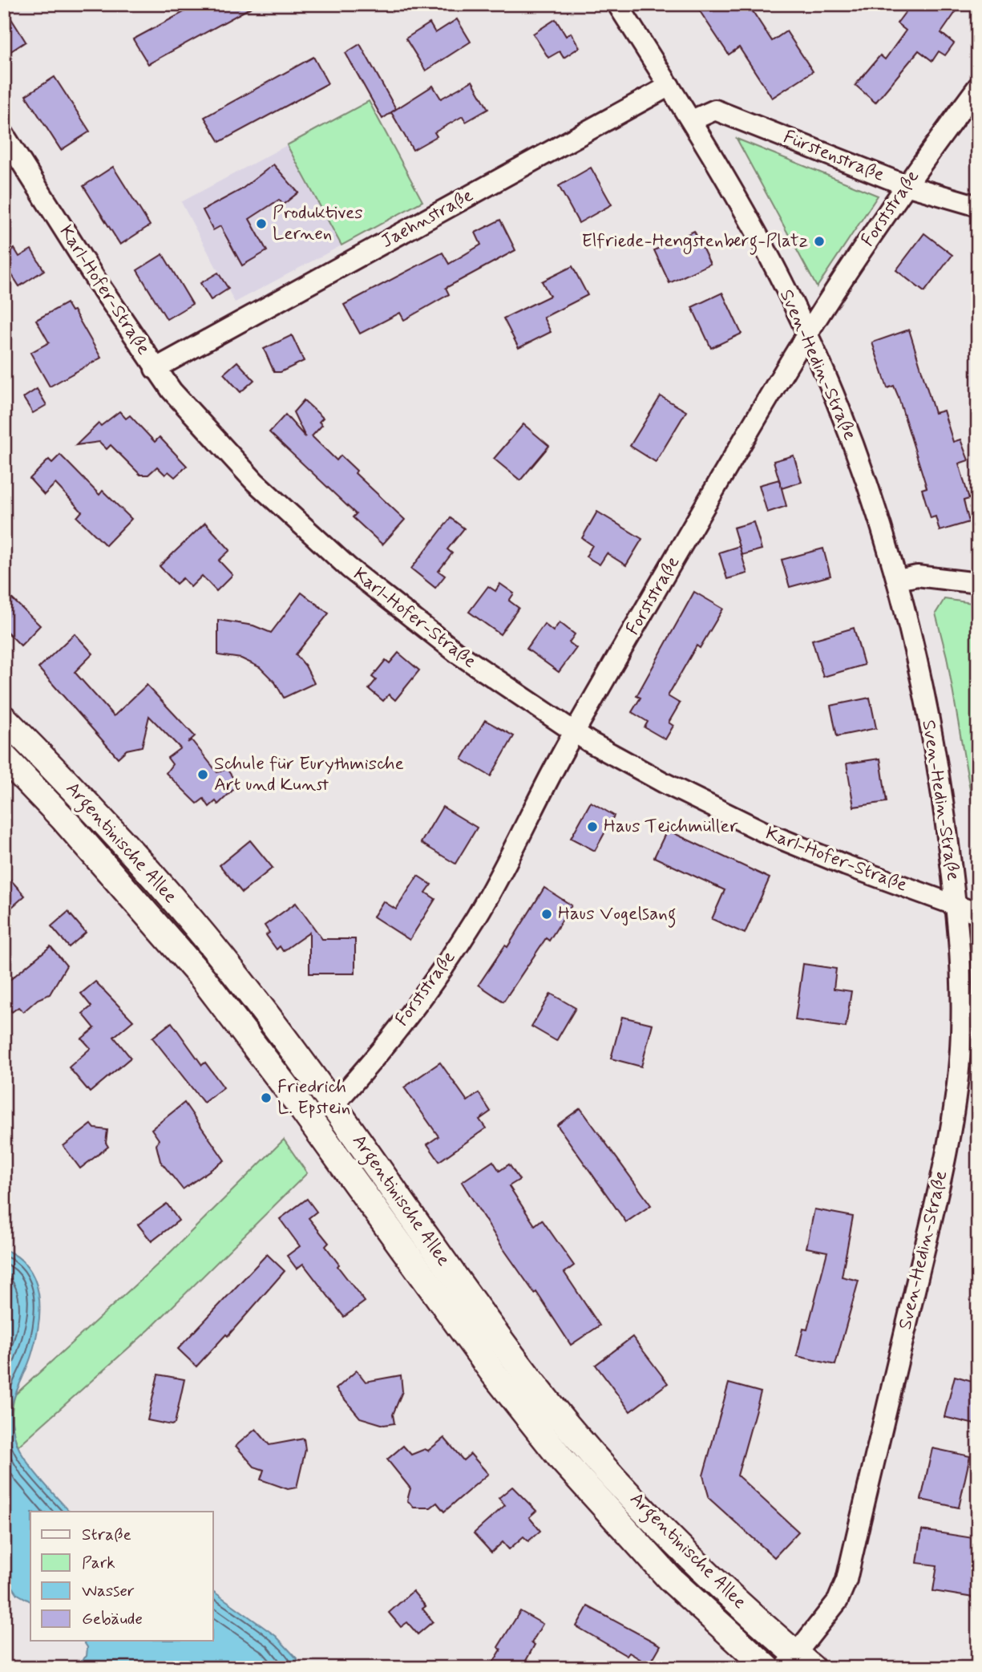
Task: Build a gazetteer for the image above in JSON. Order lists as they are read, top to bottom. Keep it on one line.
{"streets":{"main road":["Argentinische Allee"],"street":["Fürstenstraße","Forststraße","Jaehnstraße","Karl-Hofer-Straße","Sven-Hedin-Straße"]},"crossings":[["Fürstenstraße","Forststraße"],["Fürstenstraße","Sven-Hedin-Straße"],["Forststraße","Karl-Hofer-Straße"],["Forststraße","Sven-Hedin-Straße"],["Forststraße","Argentinische Allee"],["Jaehnstraße","Karl-Hofer-Straße"],["Jaehnstraße","Sven-Hedin-Straße"],["Karl-Hofer-Straße","Sven-Hedin-Straße"],["Sven-Hedin-Straße","Argentinische Allee"]],"places":["Produktives Lernen","Elfriede-Hengstenberg-Platz","Schule für Eurythmische Art und Kunst","Haus Teichmüller","Haus Vogelsang","Friedrich L. Epstein"],"legend":["Straße","Park","Wasser","Gebäude"]}
